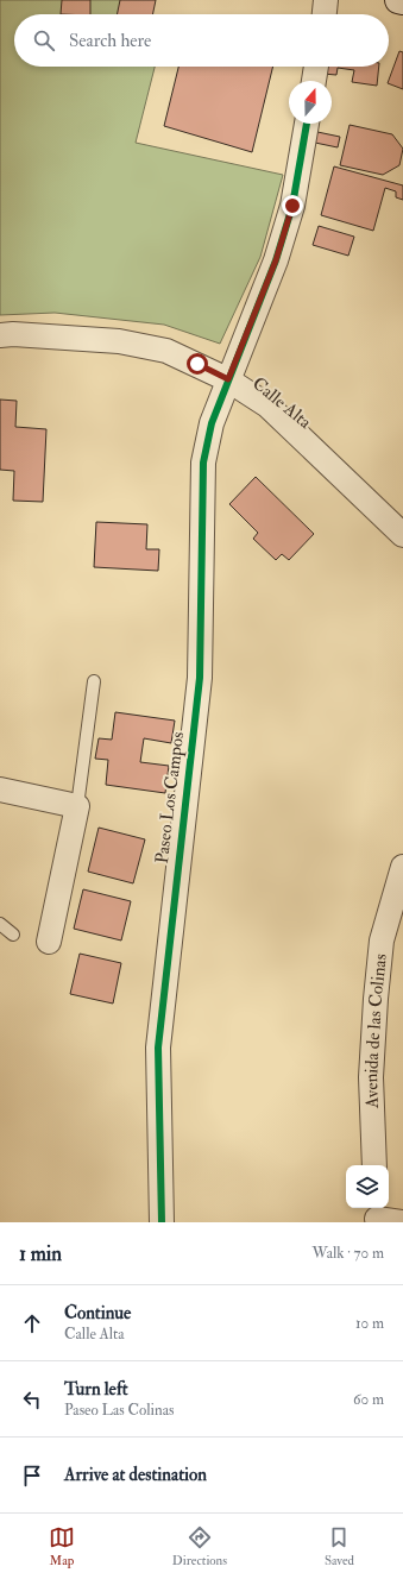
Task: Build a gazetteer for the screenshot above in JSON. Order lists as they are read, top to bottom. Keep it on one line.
{"streets":{"street":["Calle Alta","Paseo Los Campos","Avenida de las Colinas"]},"crossings":[["Calle Alta","Paseo Los Campos"]],"north":"top","page":{"search":"Search here","heading":["1 min","Walk · 70 m"],"list":[["Continue","Calle Alta","10 m"],["Turn left","Paseo Las Colinas","60 m"],"Arrive at destination"],"nav":["Map","Directions","Saved"]}}
